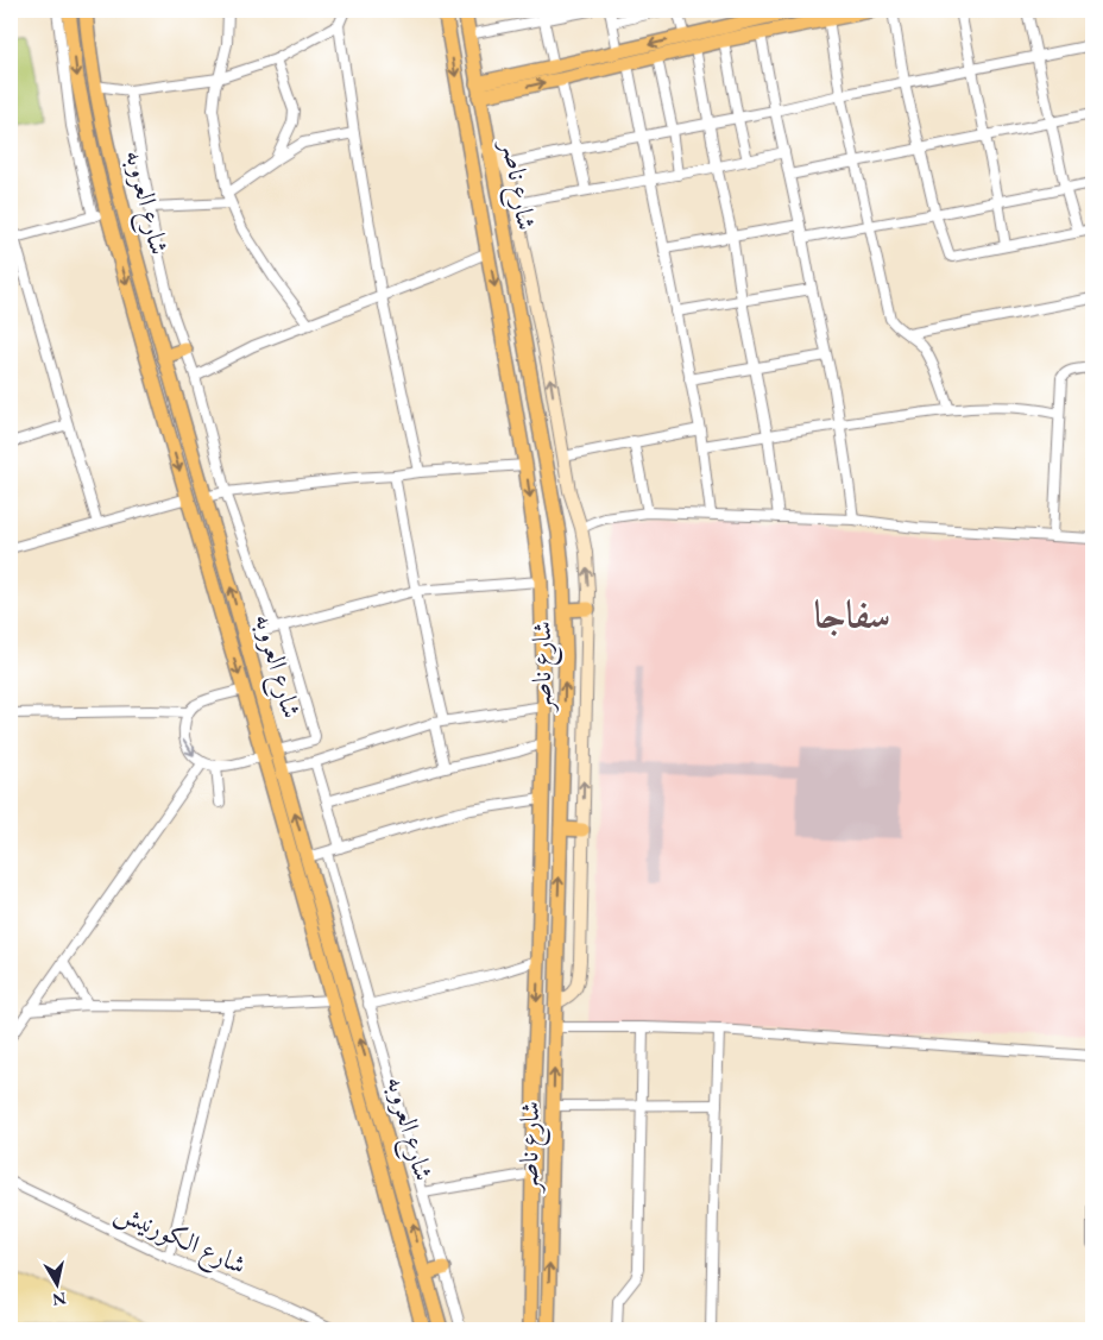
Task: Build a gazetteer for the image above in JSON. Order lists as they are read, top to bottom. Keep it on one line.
{"streets":{"main road":["شارع ناصر","شارع العروبه"],"street":["شارع الكورنيش"]},"districts":["سفاجا"],"north":"bottom"}
